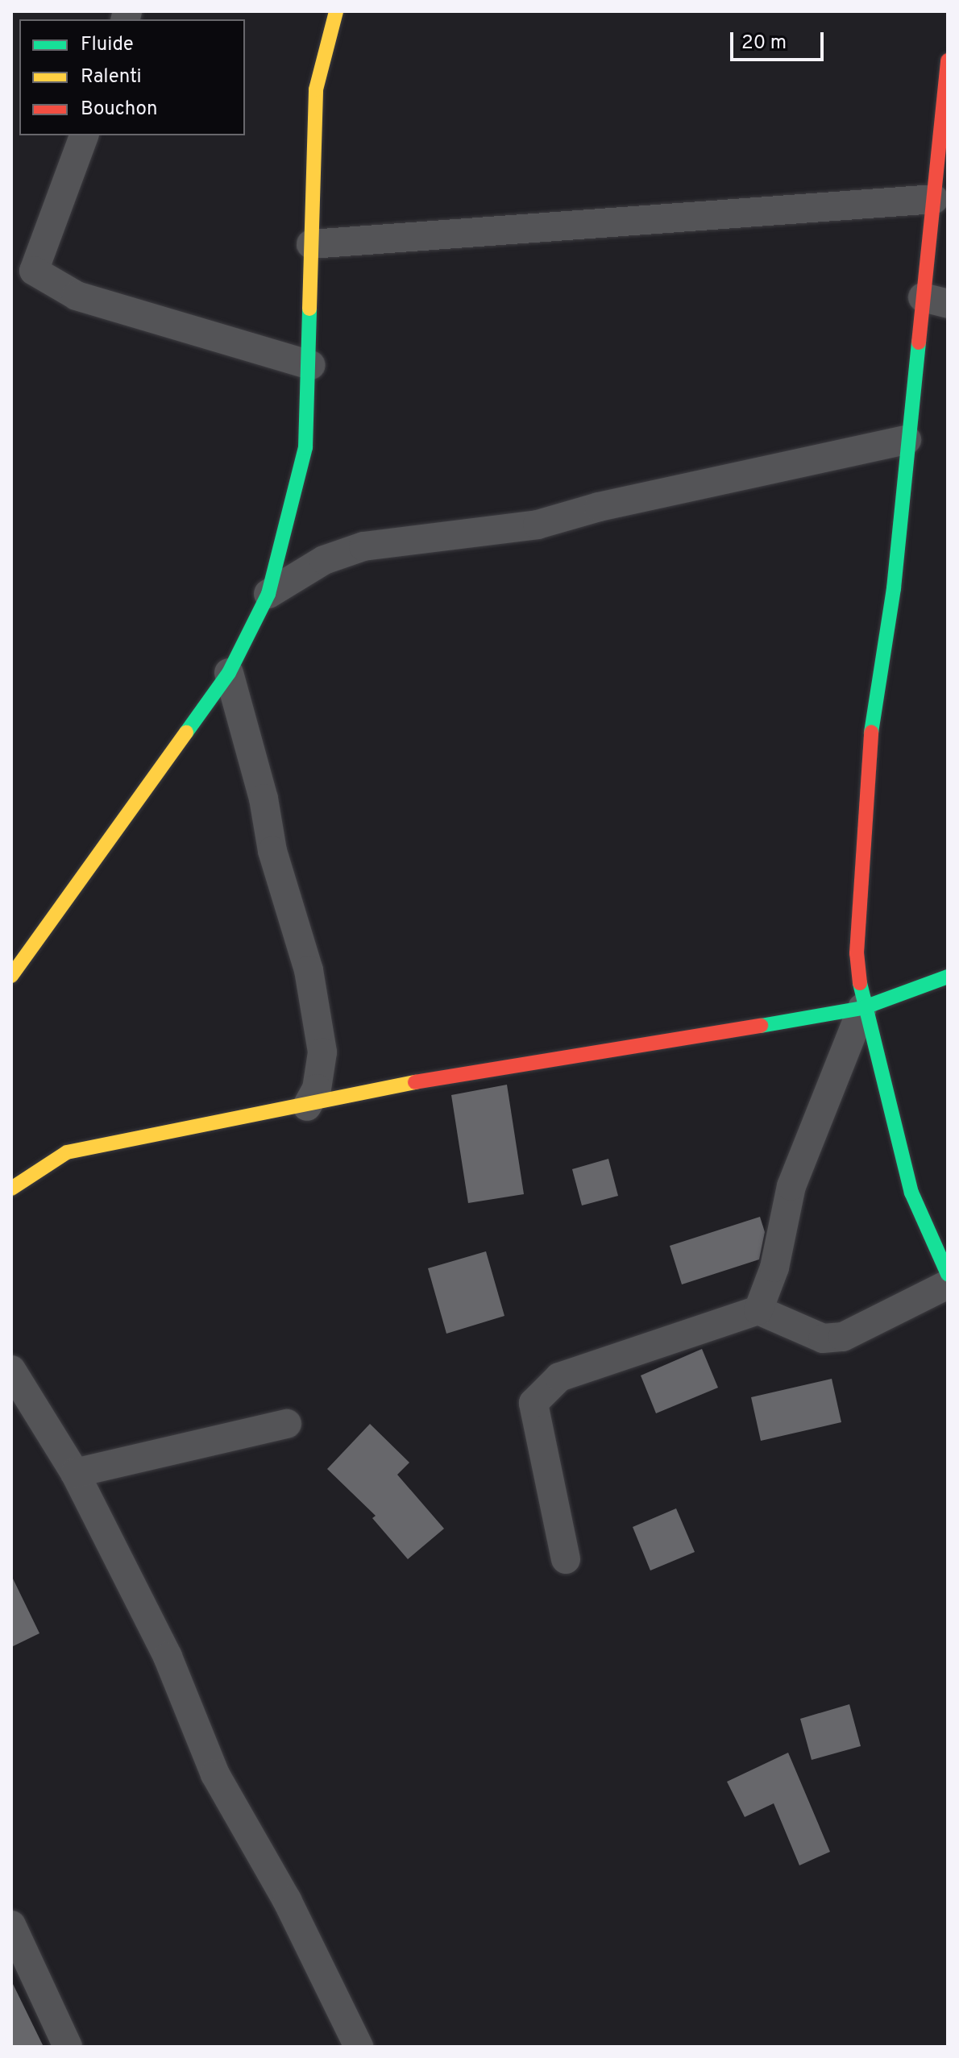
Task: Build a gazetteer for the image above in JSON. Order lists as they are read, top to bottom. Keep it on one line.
{"legend":["Fluide","Ralenti","Bouchon"],"scale_bar":"20 m"}
